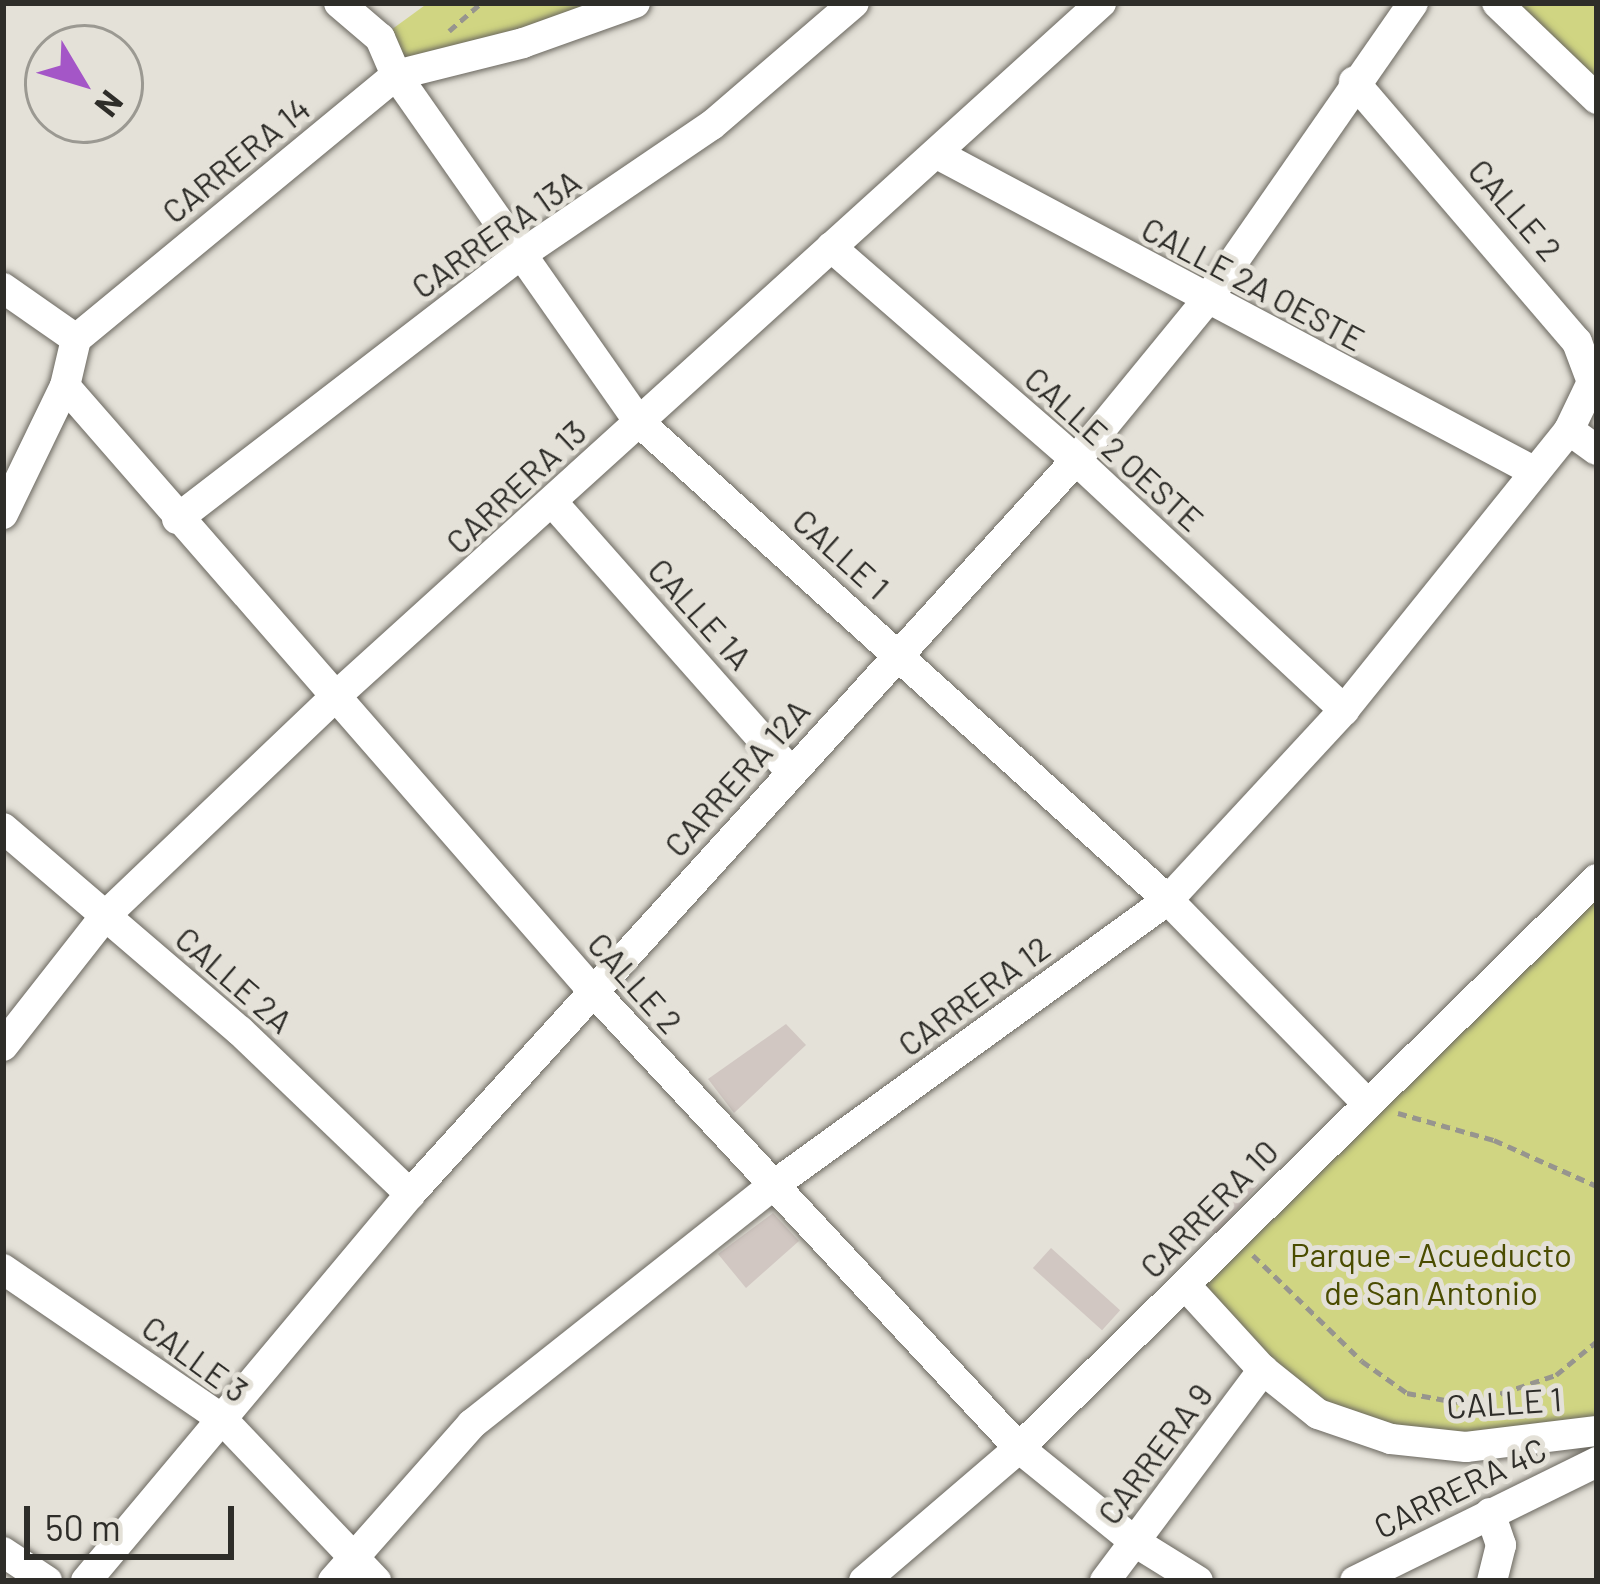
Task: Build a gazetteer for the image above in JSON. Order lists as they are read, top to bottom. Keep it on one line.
{"streets":{"street":["CARRERA 14","CALLE 2","CARRERA 13A","CALLE 2A OESTE","CALLE 2 OESTE","CARRERA 13","CALLE 1","CALLE 1A","CARRERA 12A","CALLE 2A","CARRERA 12","CARRERA 10","CALLE 3","CARRERA 9","CARRERA 4C"]},"crossings":[["CARRERA 14","CALLE 1"],["CALLE 2","CARRERA 13A"],["CALLE 2","CARRERA 13"],["CALLE 2","CARRERA 12A"],["CALLE 2","CARRERA 12"],["CALLE 2","CARRERA 10"],["CALLE 2","CARRERA 9"],["CARRERA 13A","CALLE 1"],["CALLE 2A OESTE","CARRERA 13"],["CALLE 2A OESTE","CARRERA 12A"],["CALLE 2A OESTE","CARRERA 12"],["CALLE 2 OESTE","CARRERA 13"],["CALLE 2 OESTE","CARRERA 12A"],["CALLE 2 OESTE","CARRERA 12"],["CARRERA 13","CALLE 1"],["CARRERA 13","CALLE 1A"],["CARRERA 13","CALLE 2A"],["CALLE 1","CARRERA 12A"],["CALLE 1","CARRERA 12"],["CALLE 1","CARRERA 10"],["CALLE 1","CARRERA 9"],["CALLE 1A","CARRERA 12A"],["CARRERA 12A","CALLE 2A"],["CARRERA 12A","CALLE 3"],["CARRERA 12","CALLE 3"]],"parks":["Parque - Acueducto de San Antonio"],"scale_bar":"50 m","north":"bottom right"}
